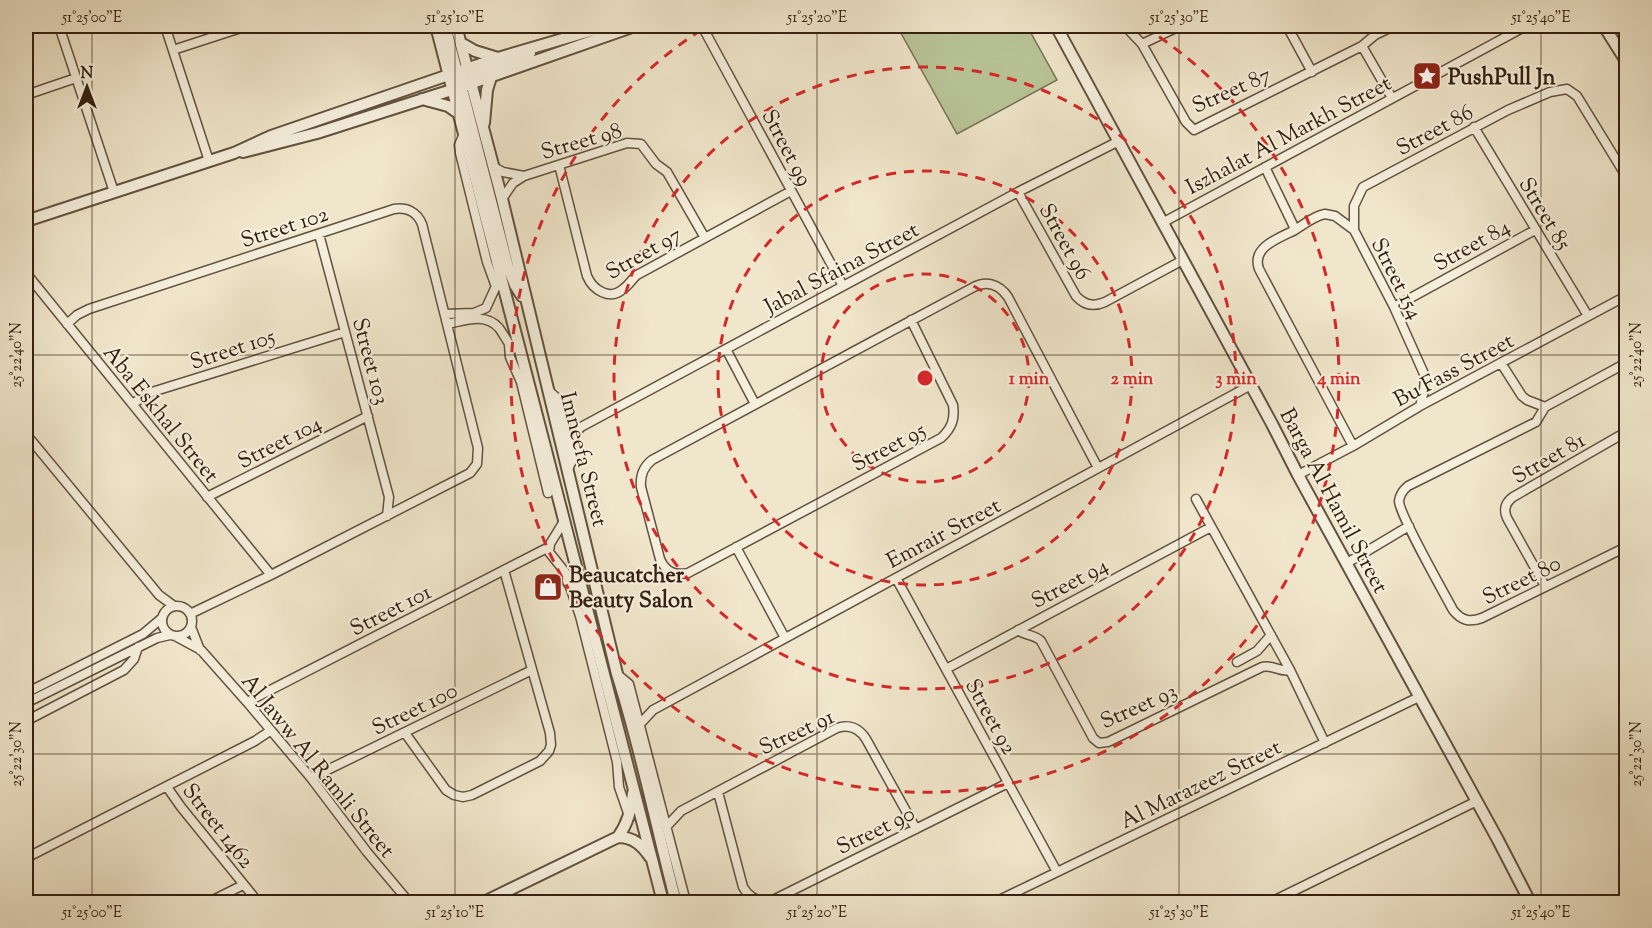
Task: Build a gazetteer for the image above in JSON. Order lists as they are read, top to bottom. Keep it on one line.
{"streets":{"street":["Street 87","Street 86","Iszhalat Al Markh Street","Street 98","Street 99","Street 85","Street 102","Street 96","Street 84","Street 97","Jabal Sfaina Street","Street 154","Street 105","Street 103","Bu Fass Street","Aba Eskhal Street","Street 104","Street 95","Street 81","Imneefa Street","Barga Al Hamil Street","Emrair Street","Street 80","Street 94","Street 101","Street 93","Street 100","Street 92","Street 91","Al Jaww Al Ramli Street","Al Marazeez Street","Street 1462","Street 90"]},"crossings":[["Street 86","Street 85"],["Street 86","Street 154"],["Iszhalat Al Markh Street","Barga Al Hamil Street"],["Street 98","Street 97"],["Street 98","Imneefa Street"],["Street 99","Street 97"],["Street 99","Jabal Sfaina Street"],["Street 85","Street 84"],["Street 85","Bu Fass Street"],["Street 102","Street 103"],["Street 102","Aba Eskhal Street"],["Street 102","Al Jaww Al Ramli Street"],["Street 96","Jabal Sfaina Street"],["Street 96","Barga Al Hamil Street"],["Street 84","Street 154"],["Jabal Sfaina Street","Barga Al Hamil Street"],["Street 154","Bu Fass Street"],["Street 105","Street 103"],["Street 105","Aba Eskhal Street"],["Street 103","Street 104"],["Bu Fass Street","Barga Al Hamil Street"],["Aba Eskhal Street","Street 104"],["Street 95","Emrair Street"],["Street 81","Street 80"],["Barga Al Hamil Street","Emrair Street"],["Barga Al Hamil Street","Al Marazeez Street"],["Emrair Street","Street 92"],["Street 94","Street 93"],["Street 94","Street 92"],["Street 101","Al Jaww Al Ramli Street"],["Street 100","Al Jaww Al Ramli Street"],["Street 92","Al Marazeez Street"],["Street 92","Street 90"],["Street 91","Street 90"]],"places":{"place":["PushPull Jn"],"shop":["Beaucatcher Beauty Salon"]},"north":"top","coordinates":["51°25'00\"E","51°25'10\"E","51°25'20\"E","51°25'30\"E","51°25'40\"E","25°22'40\"N","25°22'30\"N"],"rings":["1 min","2 min","3 min","4 min"]}
